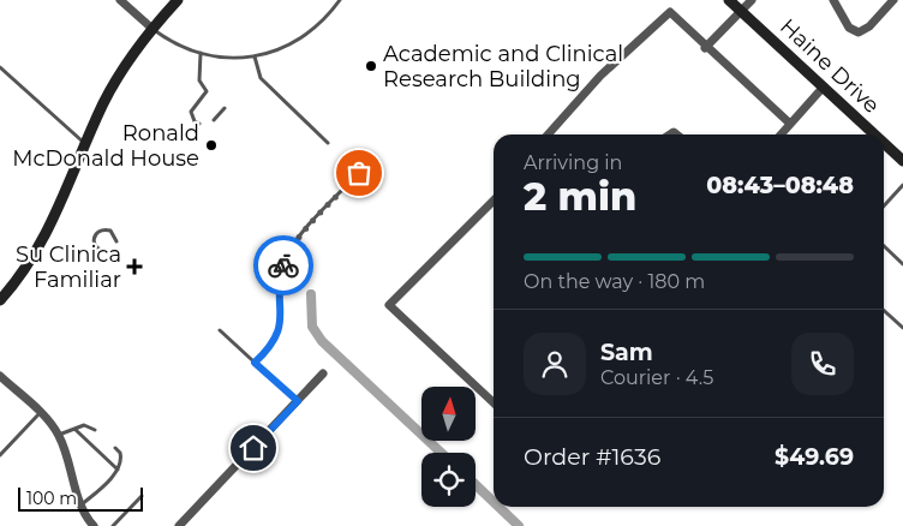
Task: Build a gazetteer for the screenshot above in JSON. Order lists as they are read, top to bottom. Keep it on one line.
{"streets":{"street":["Haine Drive"]},"places":{"other":["Academic and Clinical Research Building","Ronald McDonald House"],"health":["Su Clinica Familiar"]},"scale_bar":"100 m","north":"top","page":{"heading":["2 min","Arriving in","08:43–08:48"],"panel":["Sam","Courier · 4.5","Order #1636","$49.69"],"bar":"On the way · 180 m","scale":"100 m"}}
